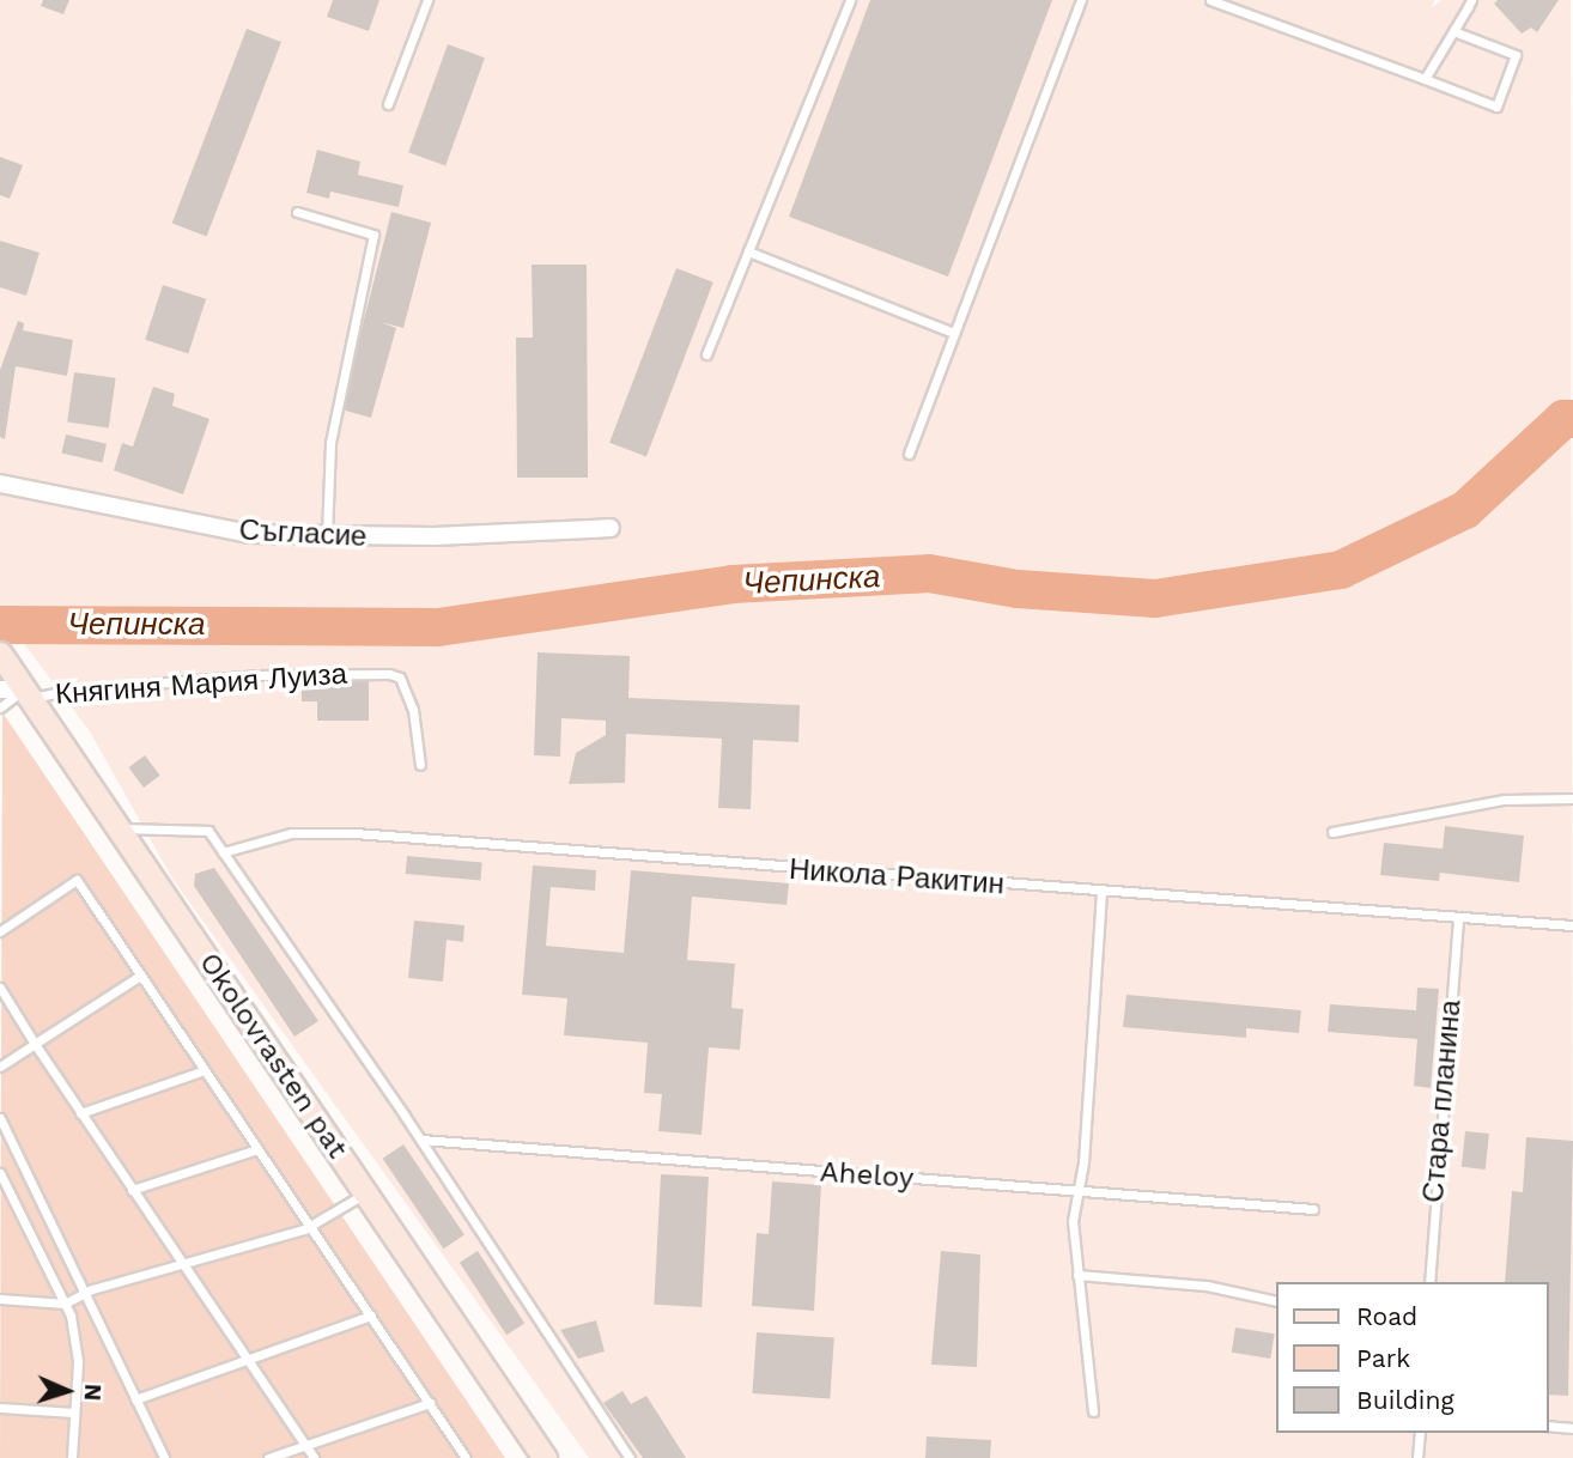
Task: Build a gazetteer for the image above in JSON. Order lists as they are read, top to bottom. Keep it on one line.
{"streets":{"street":["Съгласие","Okolovrasten pat"],"lane":["Княгиня Мария Луиза","Никола Ракитин","Стара планина","Aheloy"]},"crossings":[["Княгиня Мария Луиза","Okolovrasten pat"],["Никола Ракитин","Стара планина"]],"water":["Чепинска"],"legend":["Road","Park","Building"],"north":"right"}
